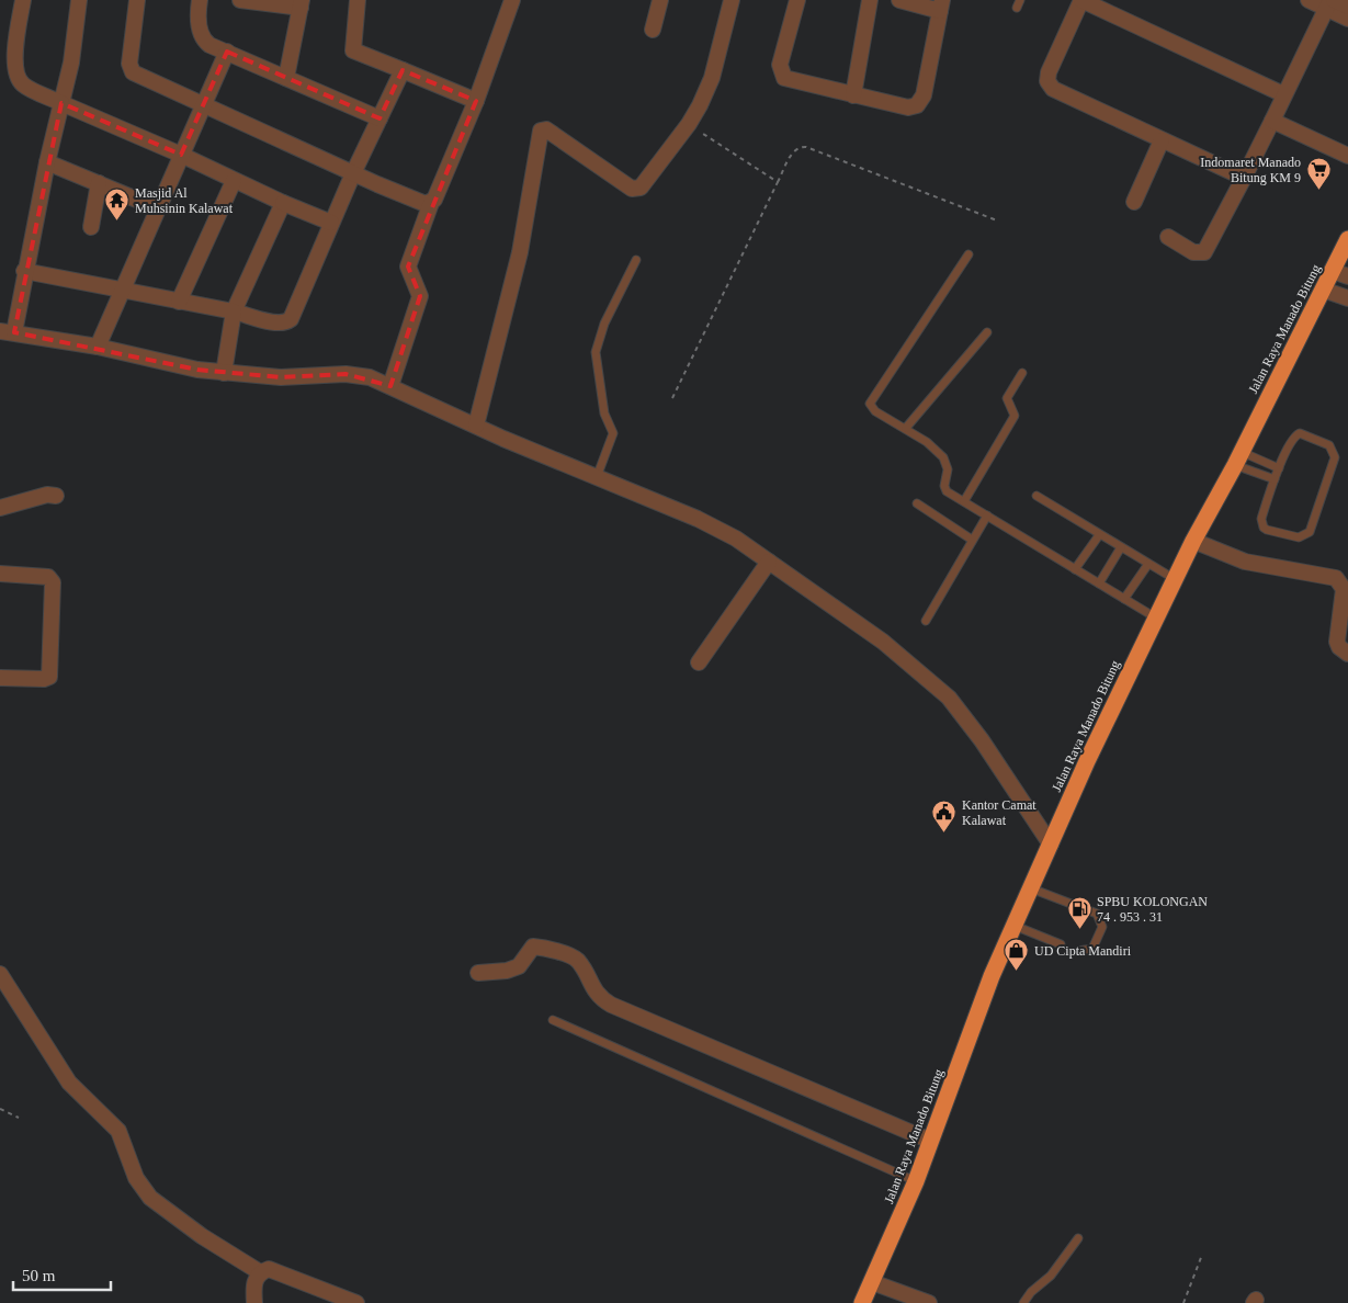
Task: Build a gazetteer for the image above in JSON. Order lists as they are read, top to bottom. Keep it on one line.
{"streets":{"highway":["Jalan Raya Manado Bitung"]},"places":{"supermarket":["Indomaret Manado Bitung KM 9"],"temple":["Masjid Al Muhsinin Kalawat"],"public building":["Kantor Camat Kalawat"],"fuel station":["SPBU KOLONGAN 74 . 953 . 31"],"shop":["UD Cipta Mandiri"]},"scale_bar":"50 m"}
